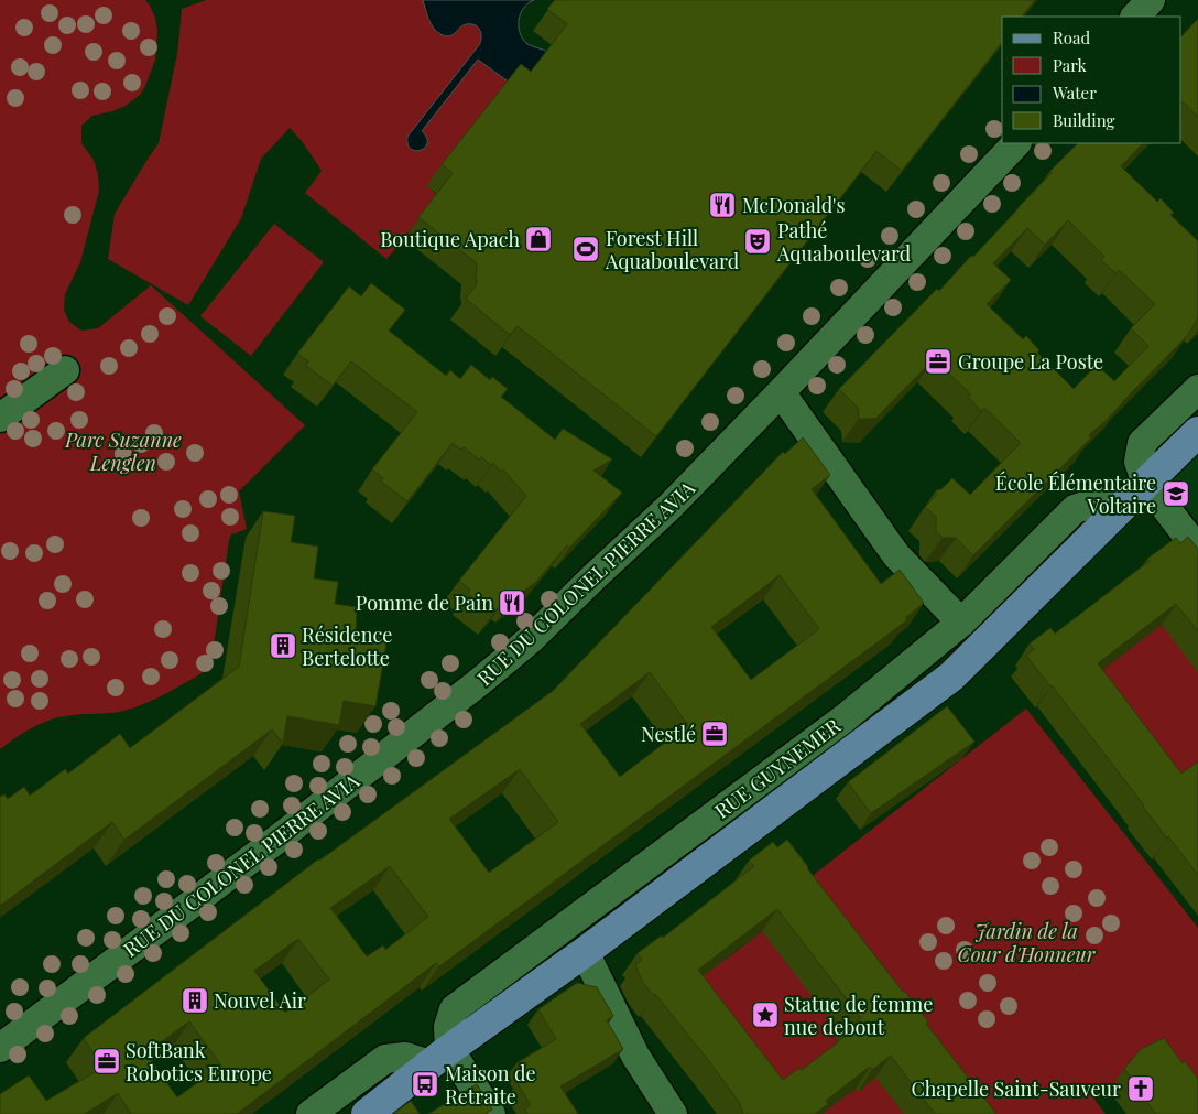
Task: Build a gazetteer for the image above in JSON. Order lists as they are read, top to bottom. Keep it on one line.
{"streets":{"main road":["RUE GUYNEMER"],"street":["RUE DU COLONEL PIERRE AVIA"]},"parks":["Parc Suzanne Lenglen","Jardin de la Cour d'Honneur"],"places":{"restaurant":["McDonald's","Pomme de Pain"],"shop":["Boutique Apach"],"theatre":["Pathé Aquaboulevard"],"sports":["Forest Hill Aquaboulevard"],"office":["Groupe La Poste","Nestlé","SoftBank Robotics Europe"],"school or university":["École Élémentaire Voltaire"],"building":["Résidence Bertelotte","Nouvel Air"],"place":["Statue de femme nue debout"],"bus stop":["Maison de Retraite"],"church":["Chapelle Saint-Sauveur"]},"legend":["Road","Park","Water","Building"]}
